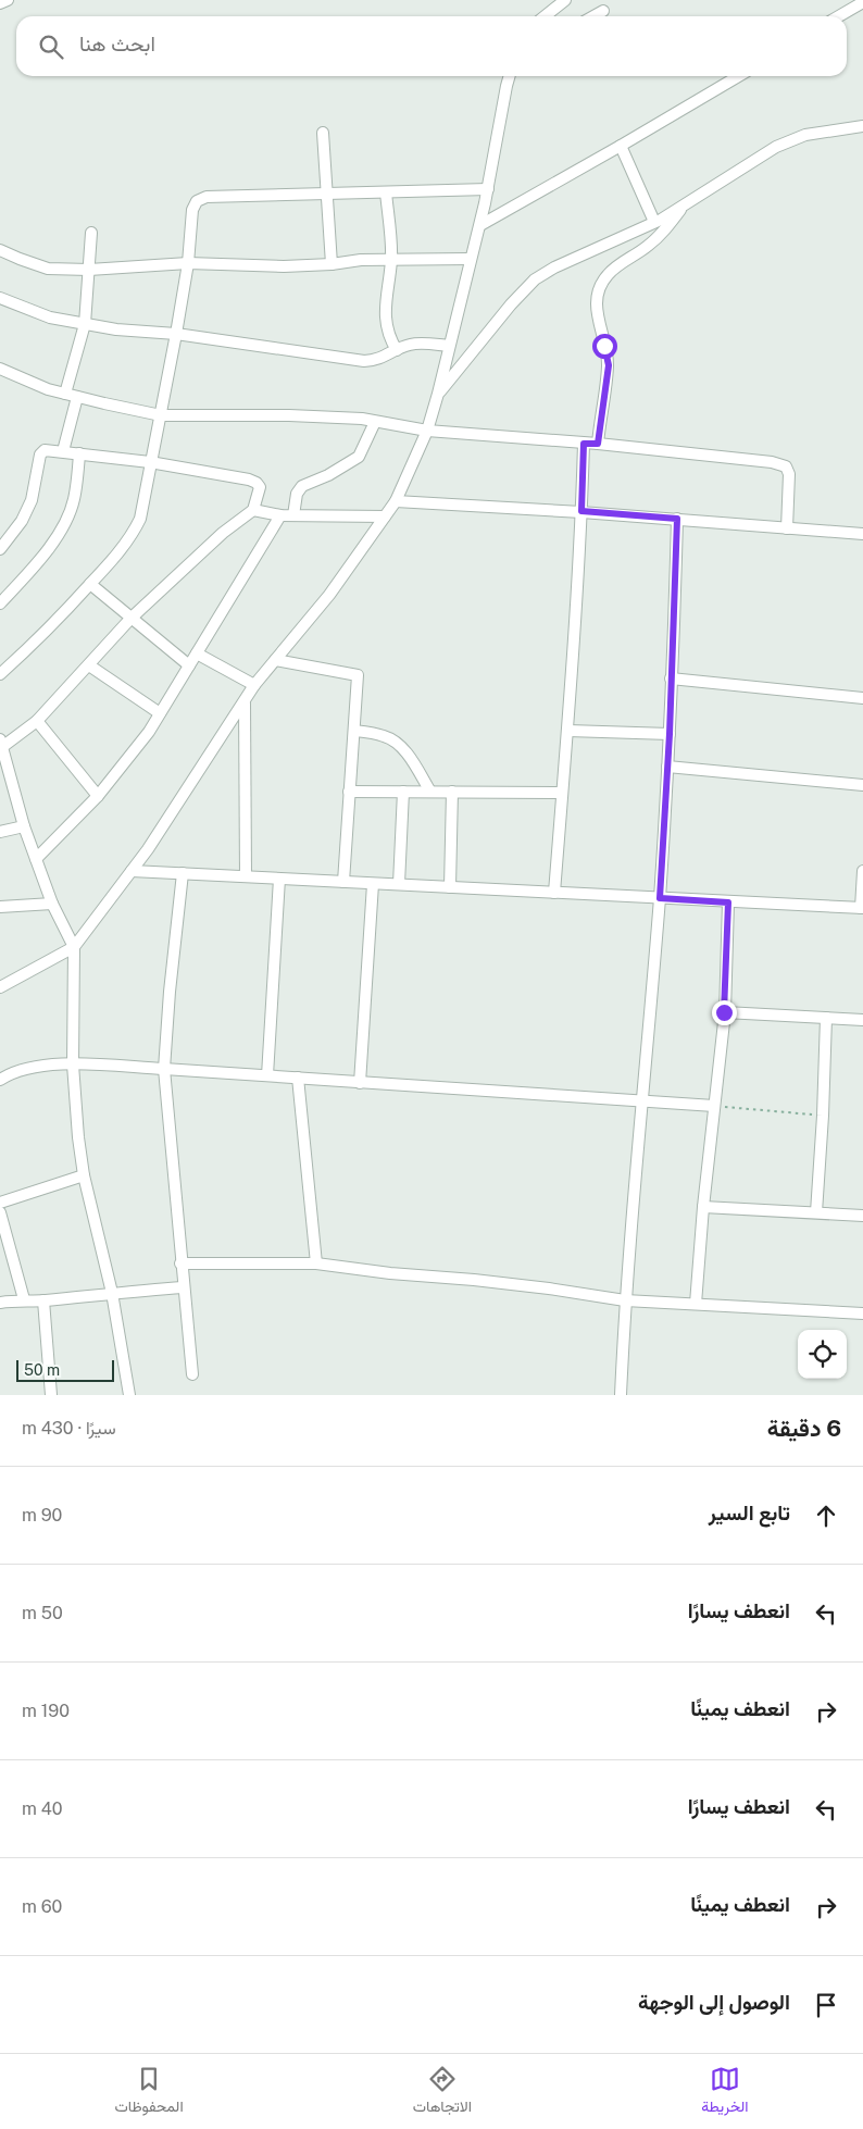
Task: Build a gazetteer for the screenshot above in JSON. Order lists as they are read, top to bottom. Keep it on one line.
{"scale_bar":"50 m","page":{"search":"ابحث هنا","scale":"50 m","heading":["6 دقيقة","سيرًا · 430 m"],"list":[["تابع السير","90 m"],["انعطف يسارًا","50 m"],["انعطف يمينًا","190 m"],["انعطف يسارًا","40 m"],["انعطف يمينًا","60 m"],"الوصول إلى الوجهة"],"nav":["الخريطة","الاتجاهات","المحفوظات"]}}
